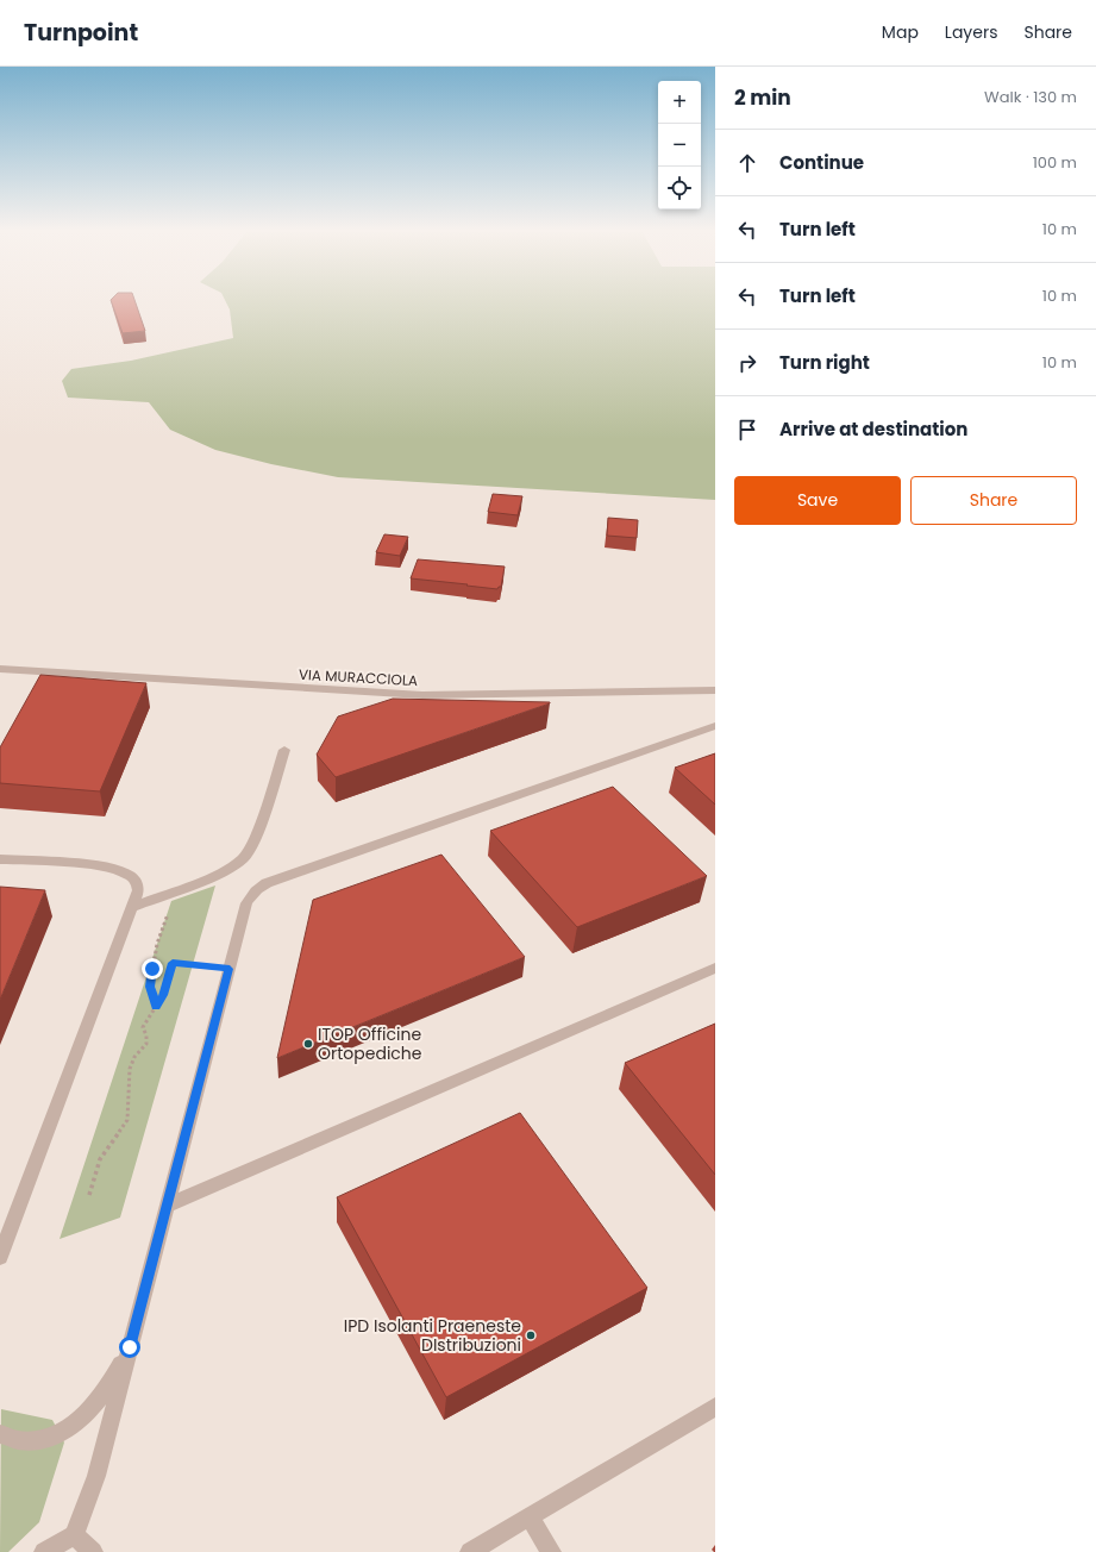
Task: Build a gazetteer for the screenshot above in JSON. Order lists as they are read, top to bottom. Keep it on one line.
{"streets":{"street":["VIA MURACCIOLA"]},"places":["ITOP Officine Ortopediche","IPD Isolanti Praeneste DIstribuzioni"],"page":{"header":"Turnpoint","nav":["Map","Layers","Share"],"heading":["2 min","Walk · 130 m"],"map_buttons":["+","−"],"list":[["Continue","100 m"],["Turn left","10 m"],["Turn left","10 m"],["Turn right","10 m"],"Arrive at destination"],"buttons":["Save","Share"]}}
